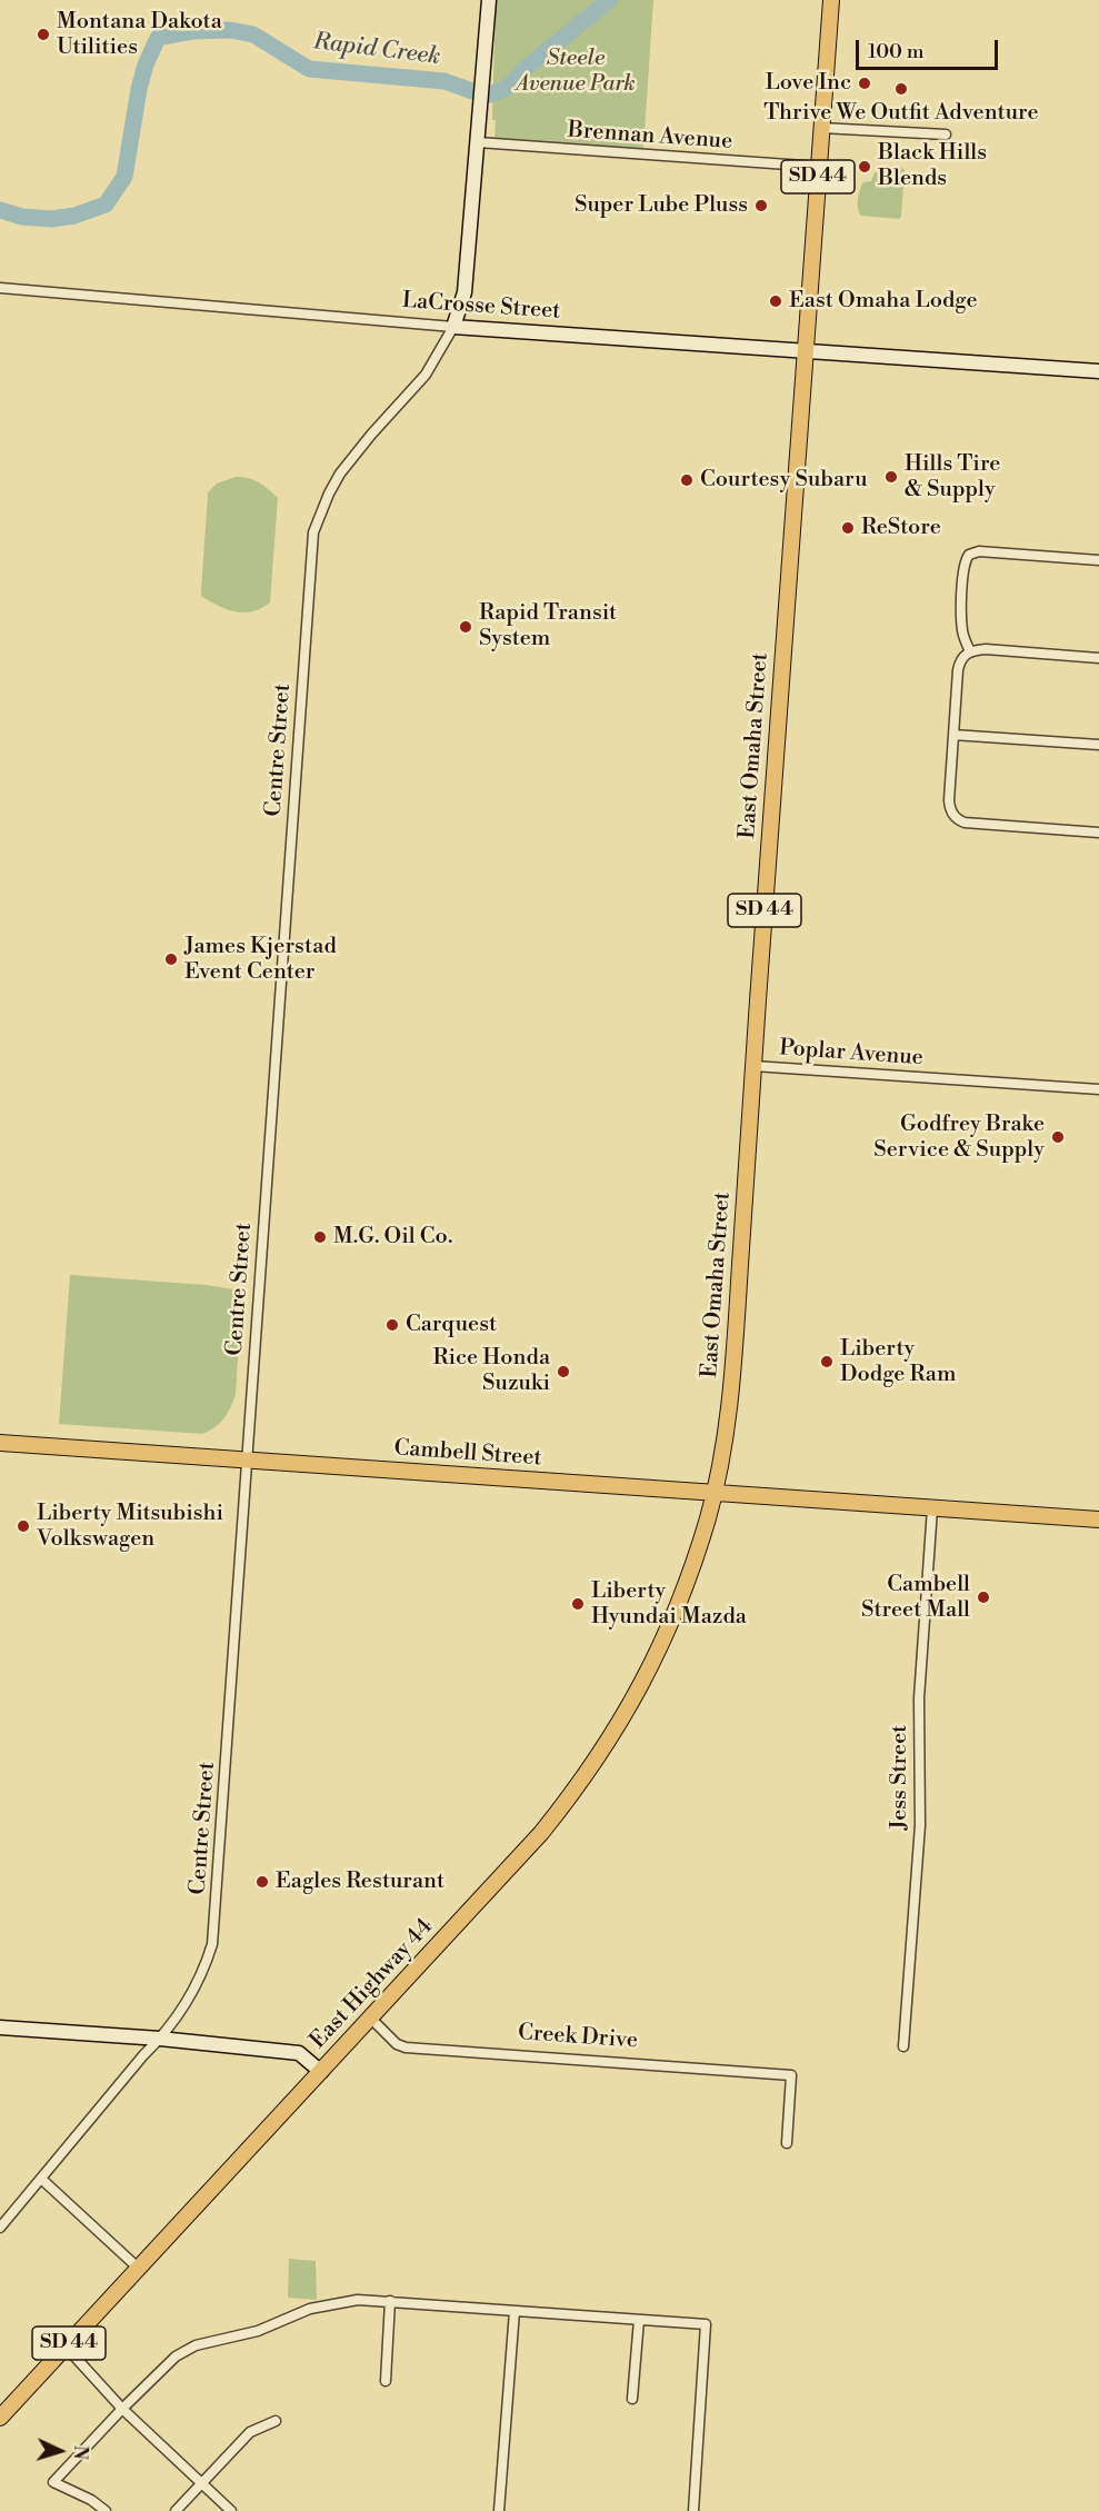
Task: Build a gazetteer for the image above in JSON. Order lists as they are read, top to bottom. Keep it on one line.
{"streets":{"main road":["SD 44","East Omaha Street","Cambell Street","East Highway 44"],"street":["Brennan Avenue","LaCrosse Street","Centre Street","Poplar Avenue","Jess Street","Creek Drive"]},"crossings":[["Brennan Avenue","East Omaha Street"],["LaCrosse Street","East Omaha Street"],["LaCrosse Street","Centre Street"],["East Omaha Street","Poplar Avenue"],["East Omaha Street","Cambell Street"],["East Omaha Street","East Highway 44"],["Centre Street","Cambell Street"],["Cambell Street","Jess Street"],["Cambell Street","East Highway 44"],["East Highway 44","Creek Drive"]],"water":["Rapid Creek"],"parks":["Steele Avenue Park"],"places":["Montana Dakota Utilities","Love Inc","Thrive We Outfit Adventure","Black Hills Blends","Super Lube Pluss","East Omaha Lodge","Hills Tire & Supply","Courtesy Subaru","ReStore","Rapid Transit System","James Kjerstad Event Center","Godfrey Brake Service & Supply","M.G. Oil Co.","Carquest","Liberty Dodge Ram","Rice Honda Suzuki","Liberty Mitsubishi Volkswagen","Cambell Street Mall","Liberty Hyundai Mazda","Eagles Resturant"],"scale_bar":"100 m","north":"right"}
